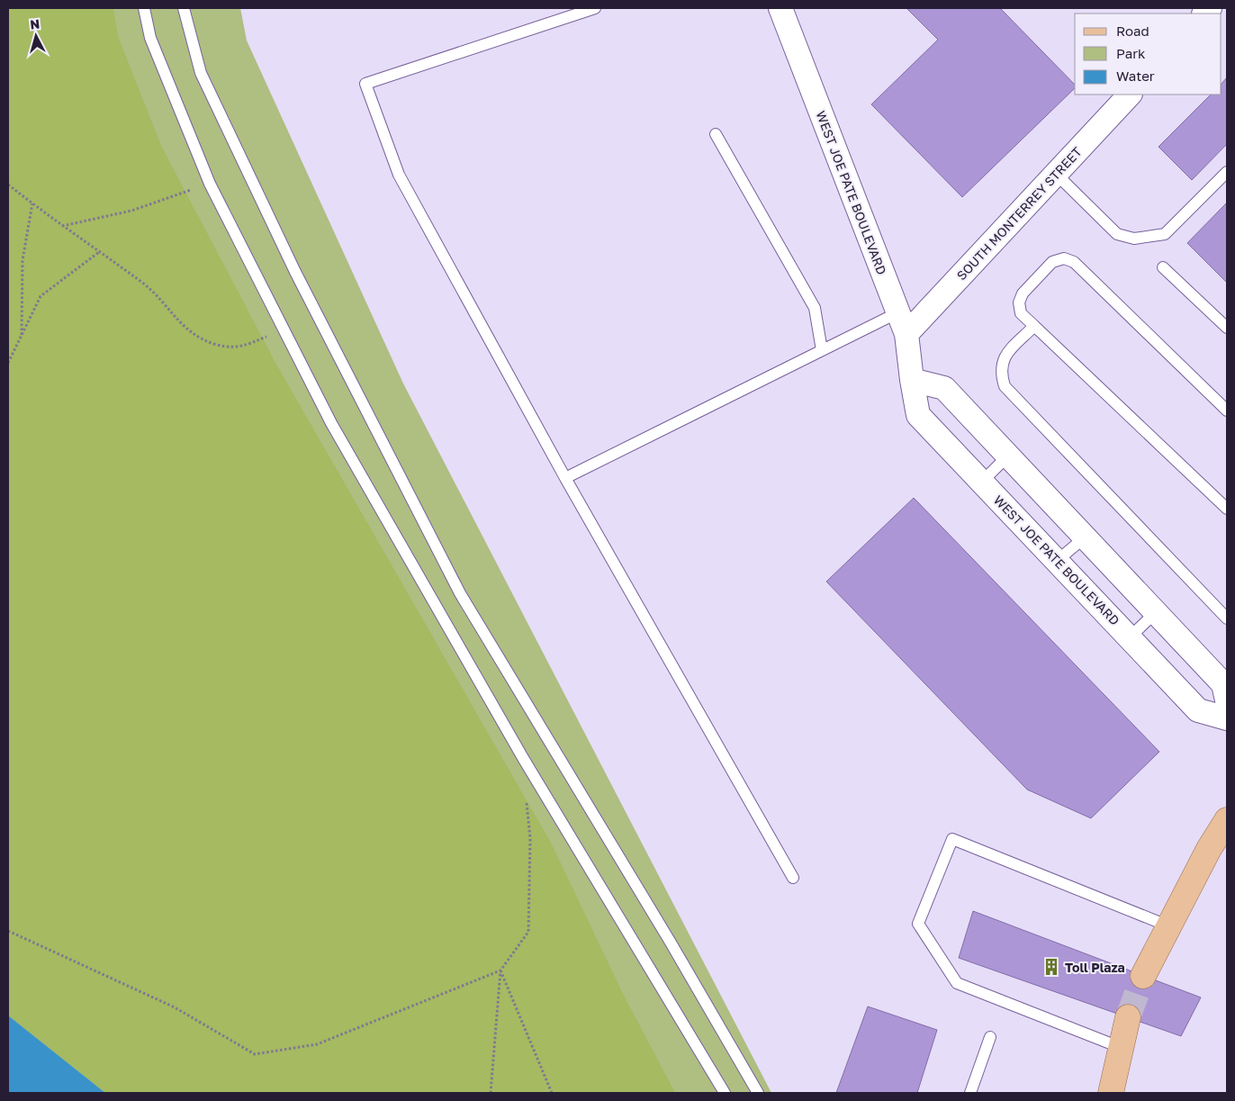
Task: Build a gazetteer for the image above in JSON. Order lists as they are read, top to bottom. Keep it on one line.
{"streets":{"street":["WEST JOE PATE BOULEVARD","SOUTH MONTERREY STREET"]},"crossings":[["WEST JOE PATE BOULEVARD","SOUTH MONTERREY STREET"]],"places":{"building":["Toll Plaza"]},"legend":["Road","Park","Water"],"north":"top"}
